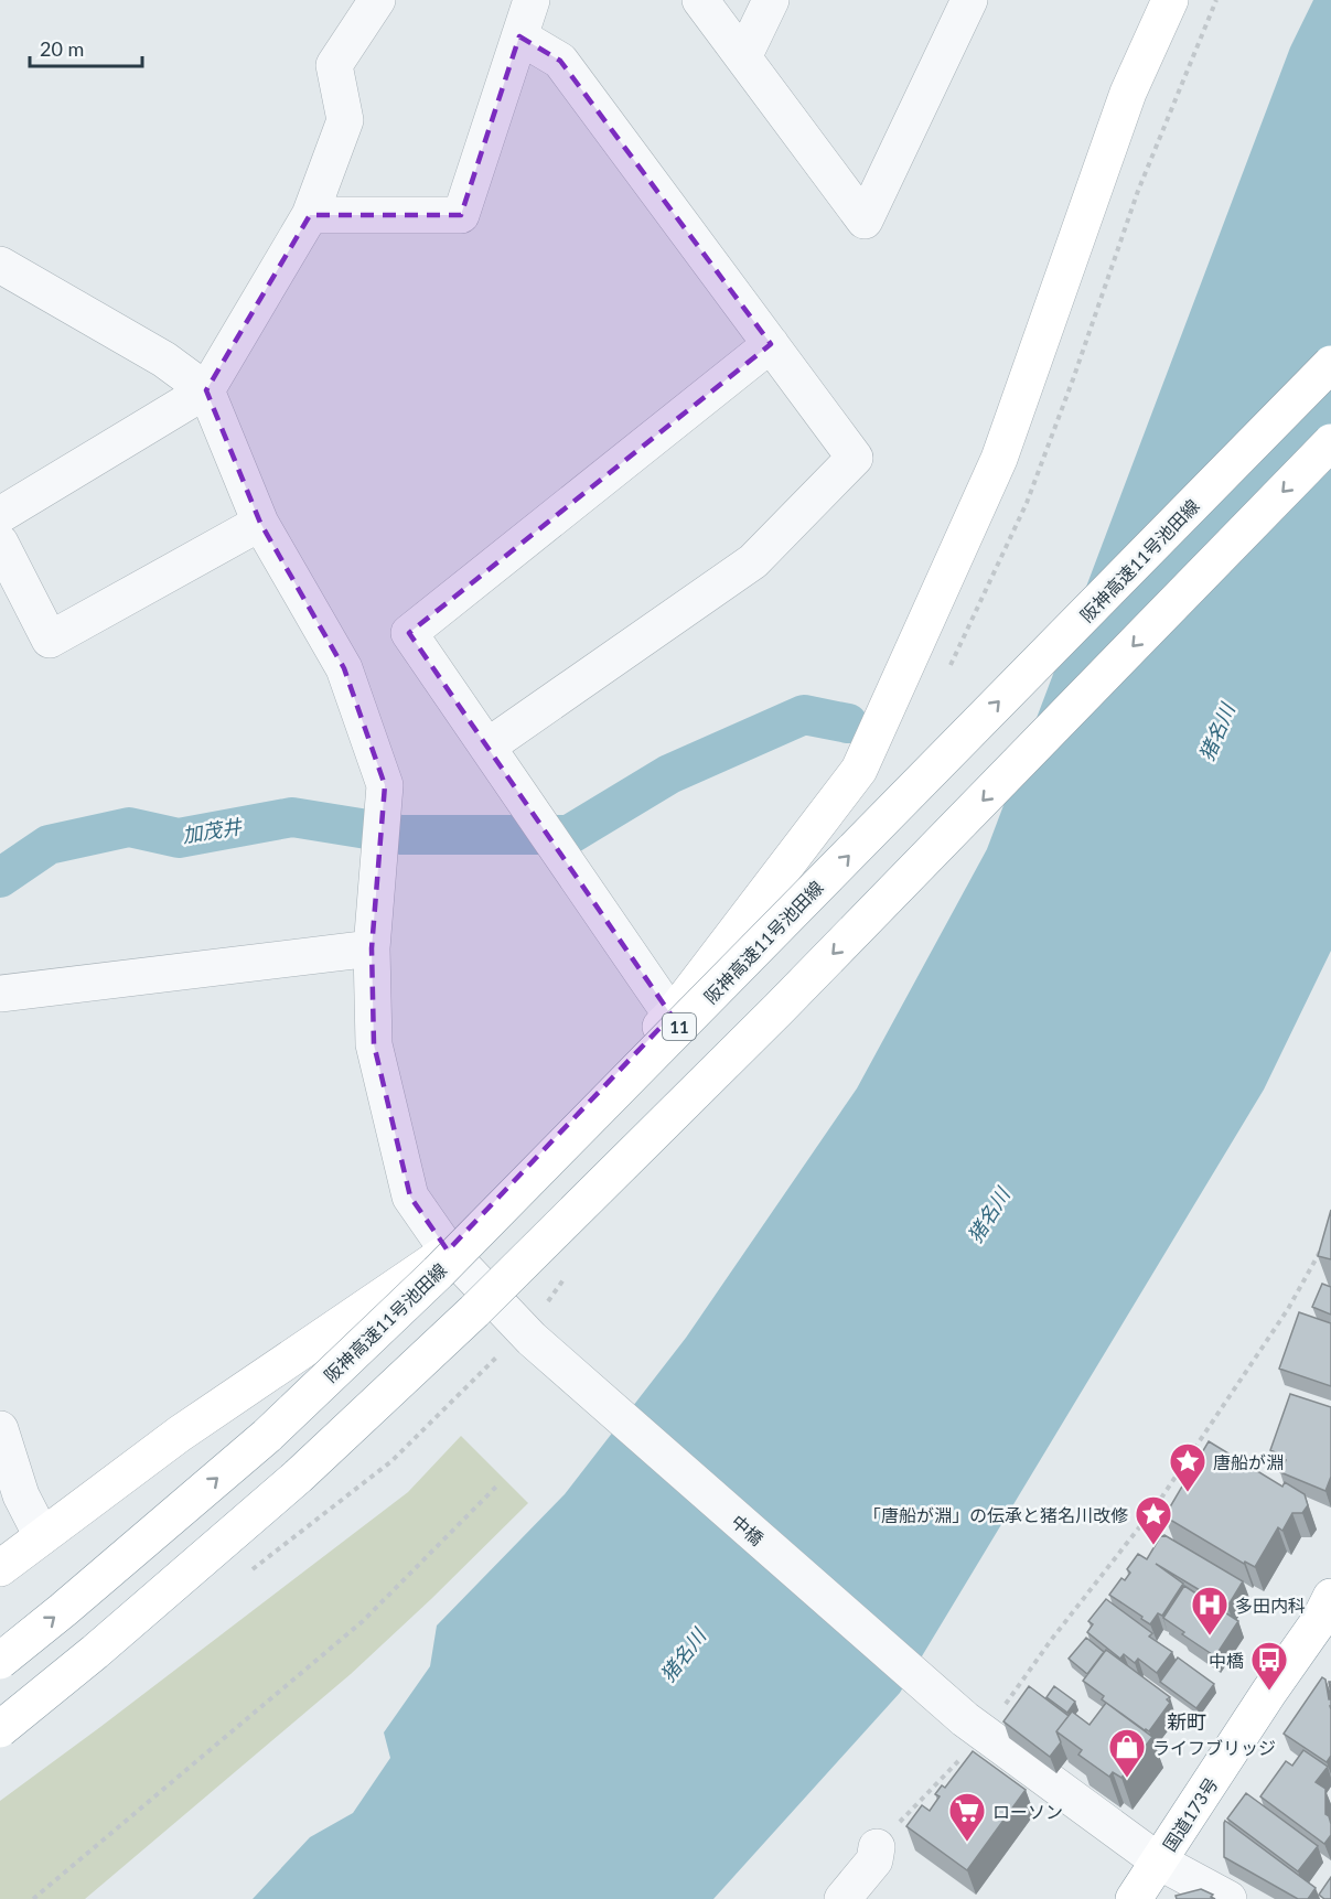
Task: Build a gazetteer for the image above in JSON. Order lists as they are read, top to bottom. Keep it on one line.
{"streets":{"main road":["阪神高速11号池田線","11","国道173号"],"street":["中橋"]},"crossings":[["中橋","国道173号"]],"districts":["新町"],"water":["猪名川","加茂井"],"places":{"place":["唐船が淵","「唐船が淵」の伝承と猪名川改修"],"hospital":["多田内科"],"bus stop":["中橋"],"shop":["ライフブリッジ"],"supermarket":["ローソン"]},"scale_bar":"20 m"}
